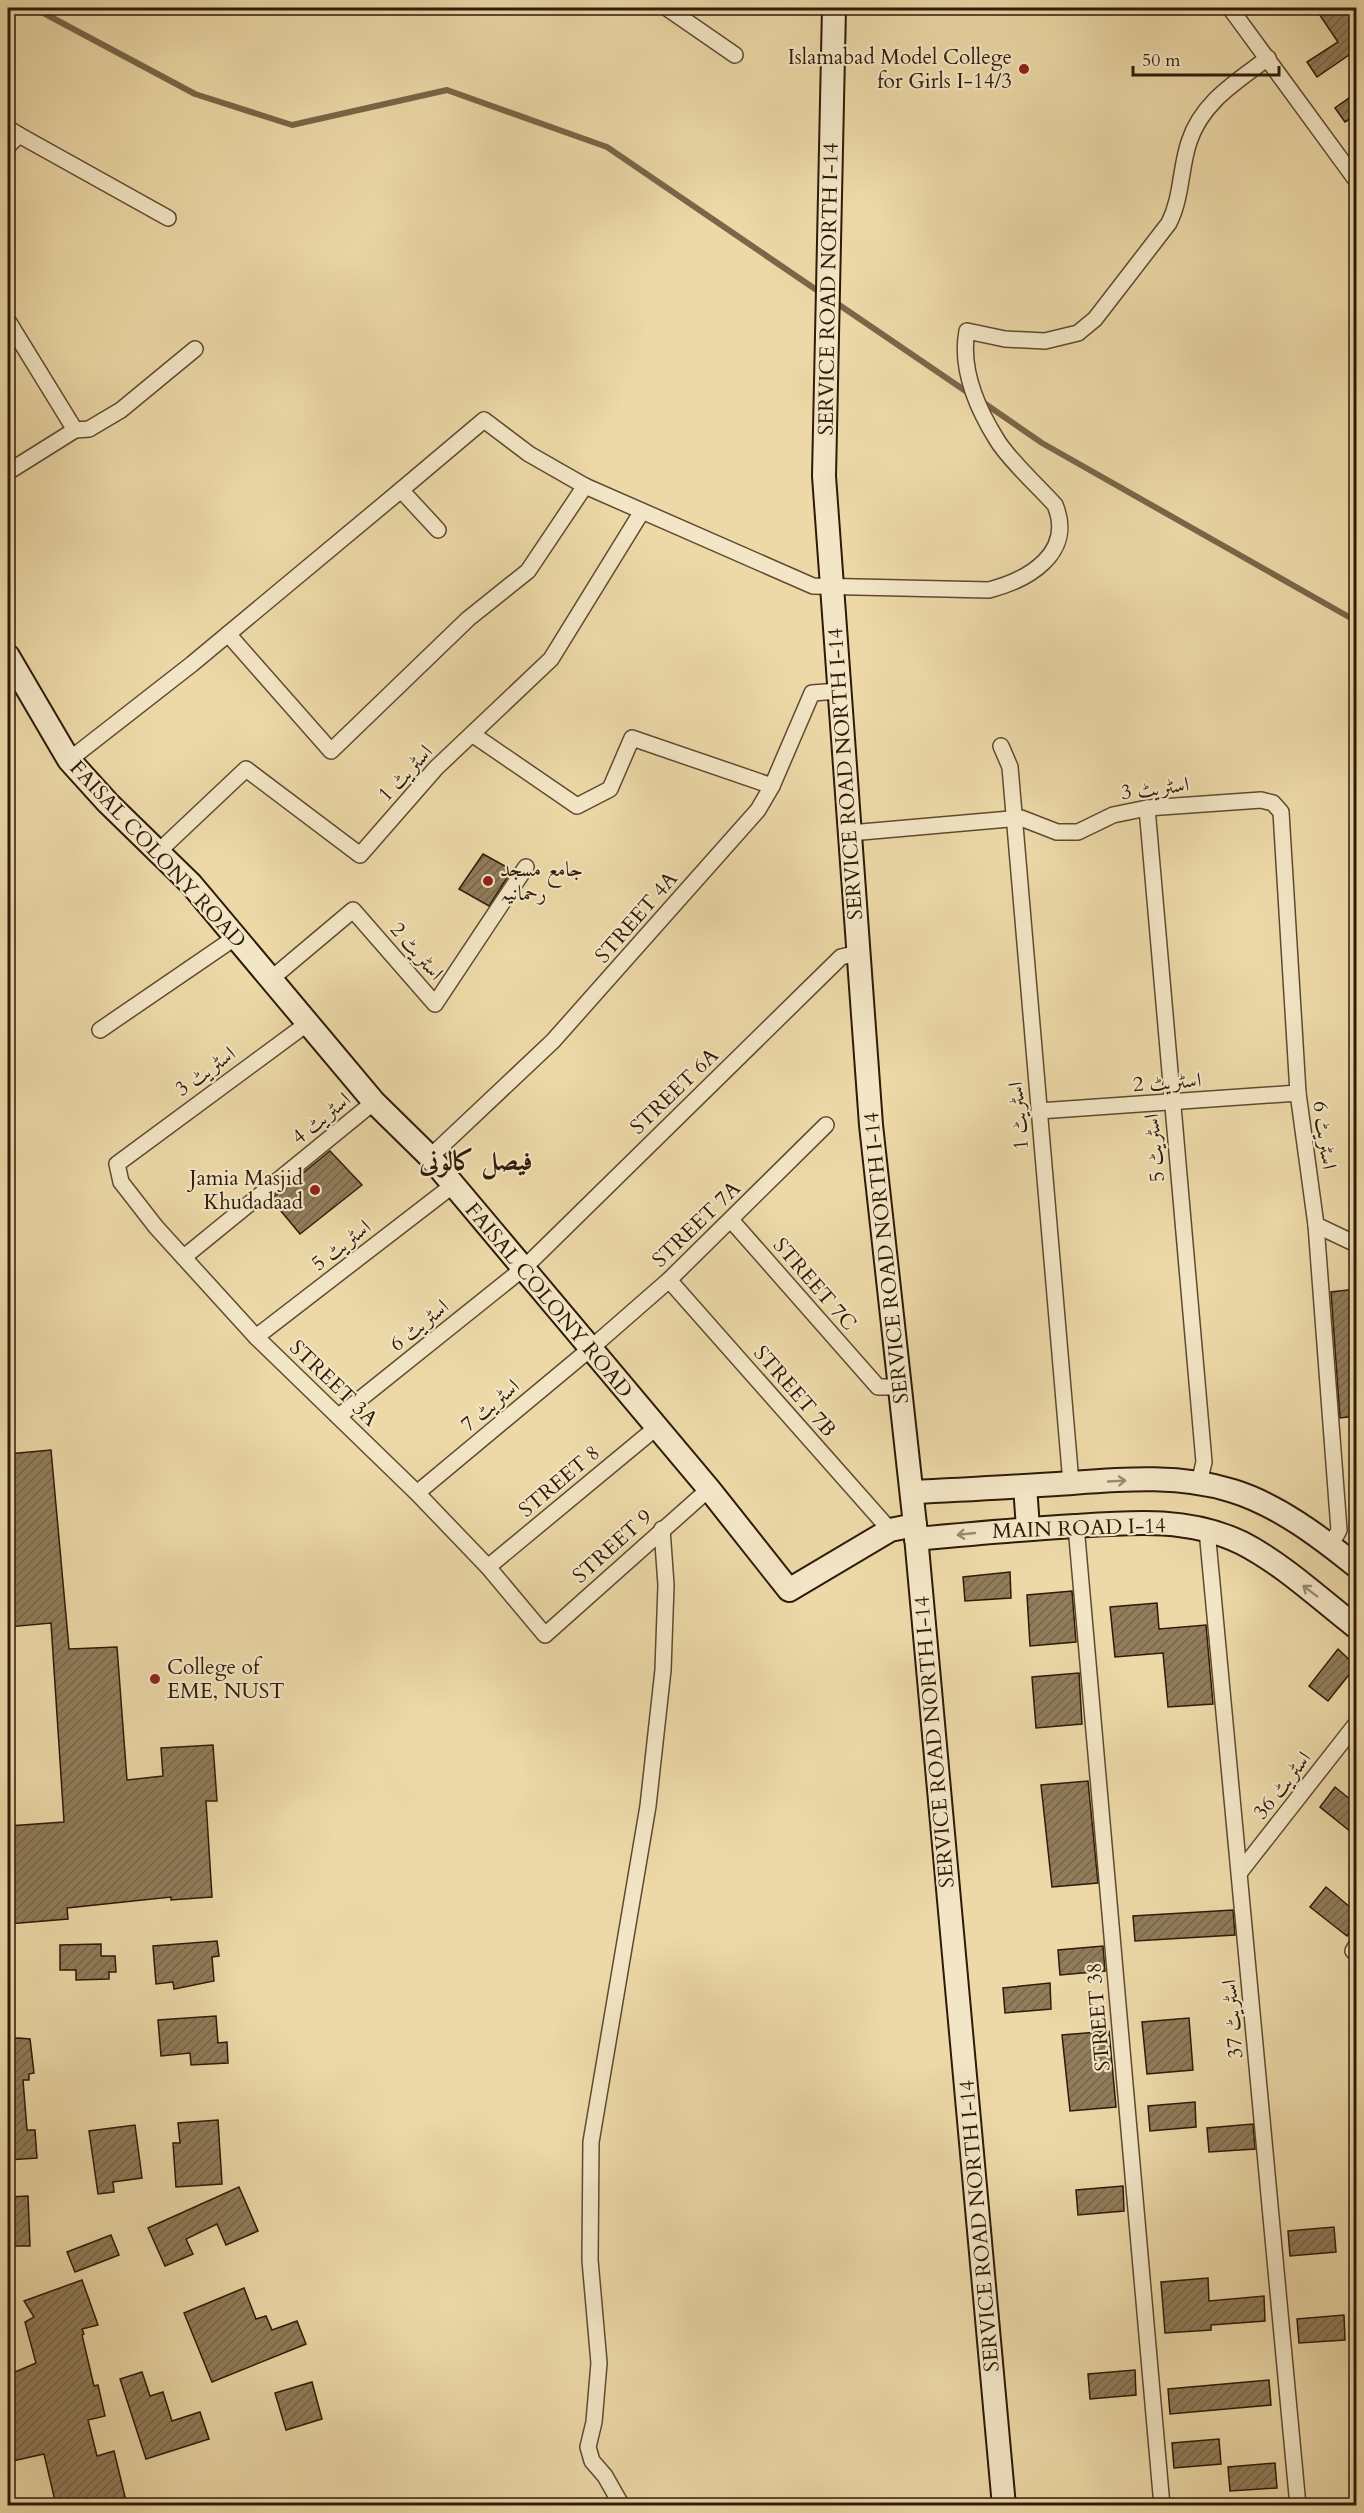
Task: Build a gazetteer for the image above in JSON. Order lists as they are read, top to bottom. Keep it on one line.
{"streets":{"main road":["SERVICE ROAD NORTH I-14","FAISAL COLONY ROAD","MAIN ROAD I-14"],"street":["اسٹریٹ 1","اسٹریٹ 3","STREET 4A","اسٹریٹ 2","STREET 6A","اسٹریٹ 4","اسٹریٹ 6","اسٹریٹ 5","STREET 7A","STREET 7C","STREET 3A","STREET 7B","اسٹریٹ 7","STREET 8","STREET 9","اسٹریٹ 36","STREET 38","اسٹریٹ 37"]},"crossings":[["SERVICE ROAD NORTH I-14","اسٹریٹ 3"],["SERVICE ROAD NORTH I-14","FAISAL COLONY ROAD"],["SERVICE ROAD NORTH I-14","STREET 4A"],["SERVICE ROAD NORTH I-14","STREET 6A"],["SERVICE ROAD NORTH I-14","STREET 7C"],["SERVICE ROAD NORTH I-14","MAIN ROAD I-14"],["اسٹریٹ 1","اسٹریٹ 3"],["اسٹریٹ 1","FAISAL COLONY ROAD"],["اسٹریٹ 1","اسٹریٹ 2"],["اسٹریٹ 1","MAIN ROAD I-14"],["اسٹریٹ 3","FAISAL COLONY ROAD"],["اسٹریٹ 3","اسٹریٹ 6"],["اسٹریٹ 3","اسٹریٹ 5"],["اسٹریٹ 3","STREET 3A"],["FAISAL COLONY ROAD","STREET 4A"],["FAISAL COLONY ROAD","اسٹریٹ 2"],["FAISAL COLONY ROAD","STREET 6A"],["FAISAL COLONY ROAD","اسٹریٹ 4"],["FAISAL COLONY ROAD","اسٹریٹ 6"],["FAISAL COLONY ROAD","اسٹریٹ 5"],["FAISAL COLONY ROAD","STREET 7A"],["FAISAL COLONY ROAD","STREET 7B"],["FAISAL COLONY ROAD","اسٹریٹ 7"],["FAISAL COLONY ROAD","STREET 8"],["FAISAL COLONY ROAD","MAIN ROAD I-14"],["FAISAL COLONY ROAD","STREET 9"],["اسٹریٹ 2","اسٹریٹ 6"],["اسٹریٹ 2","اسٹریٹ 5"],["STREET 6A","اسٹریٹ 6"],["اسٹریٹ 4","STREET 3A"],["اسٹریٹ 6","STREET 3A"],["اسٹریٹ 6","MAIN ROAD I-14"],["اسٹریٹ 5","STREET 3A"],["اسٹریٹ 5","MAIN ROAD I-14"],["STREET 7A","STREET 7C"],["STREET 7A","STREET 7B"],["STREET 7A","اسٹریٹ 7"],["STREET 3A","اسٹریٹ 7"],["STREET 3A","STREET 8"],["STREET 3A","STREET 9"],["MAIN ROAD I-14","STREET 38"],["MAIN ROAD I-14","اسٹریٹ 37"],["اسٹریٹ 36","اسٹریٹ 37"]],"districts":["فیصل کالونی"],"places":["Islamabad Model College for Girls I-14/3","جامع مسجد رحمانیہ","Jamia Masjid Khudadaad","College of EME, NUST"],"scale_bar":"50 m"}
